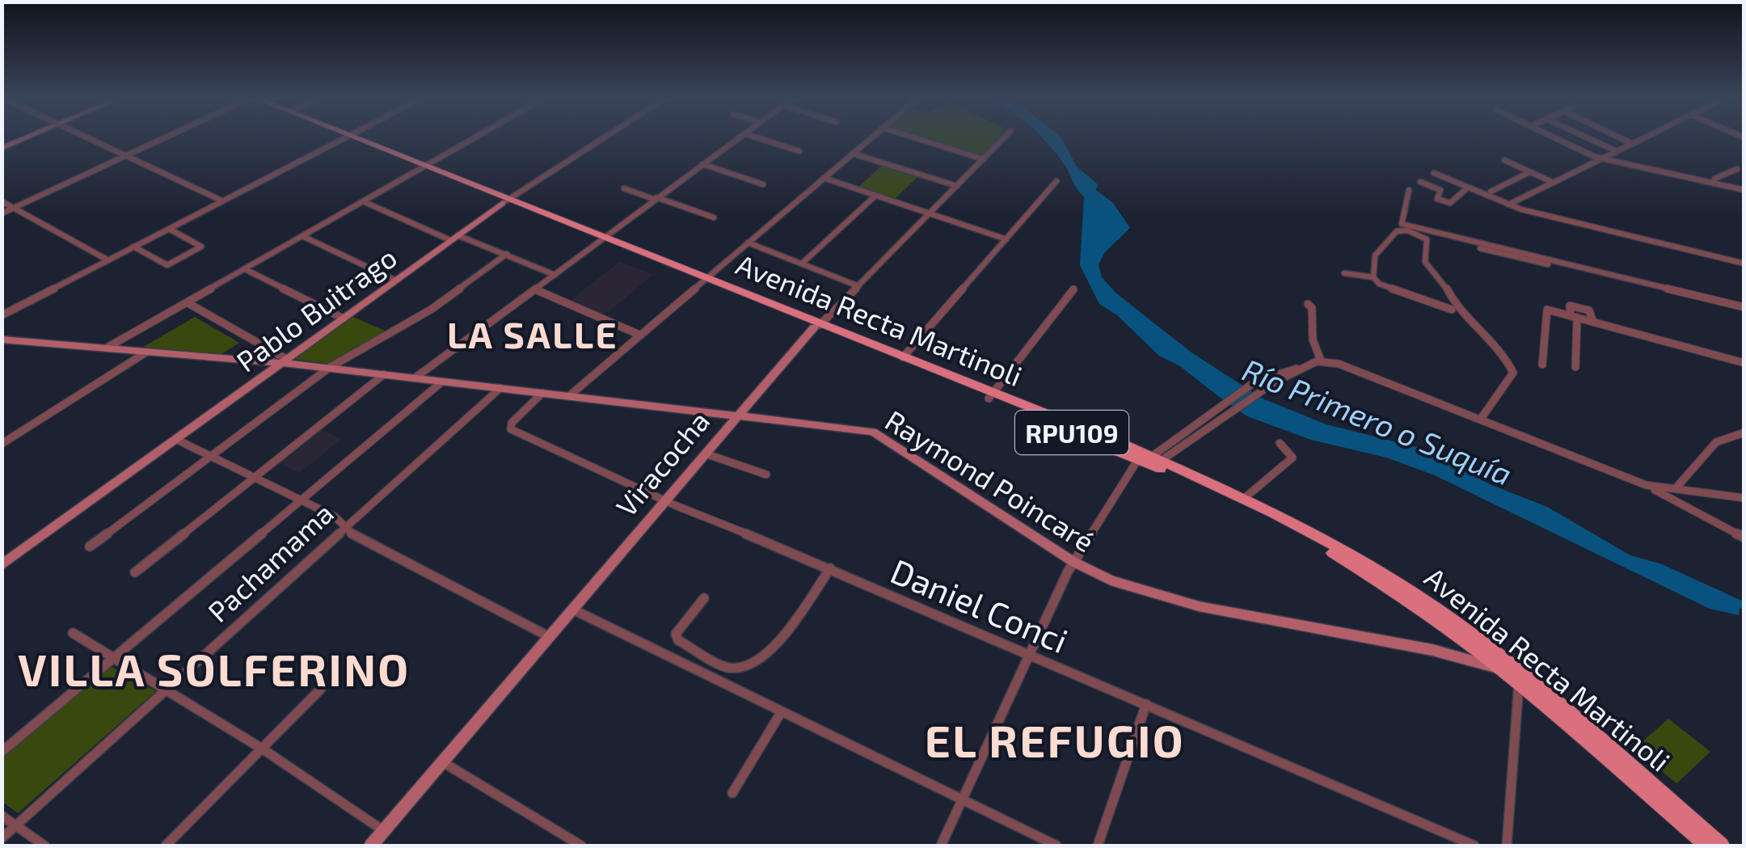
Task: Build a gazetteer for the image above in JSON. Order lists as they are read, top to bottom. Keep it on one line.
{"streets":{"main road":["Avenida Recta Martinoli","RPU109"],"street":["Pablo Buitrago","Viracocha","Raymond Poincaré","Pachamama","Daniel Conci"]},"crossings":[["Pablo Buitrago","Avenida Recta Martinoli"],["Pablo Buitrago","Raymond Poincaré"],["Avenida Recta Martinoli","Viracocha"],["Avenida Recta Martinoli","Raymond Poincaré"],["Viracocha","Raymond Poincaré"],["Viracocha","Daniel Conci"],["Raymond Poincaré","Pachamama"],["Raymond Poincaré","Daniel Conci"]],"districts":["LA SALLE","VILLA SOLFERINO","EL REFUGIO"],"water":["Río Primero o Suquía"]}
